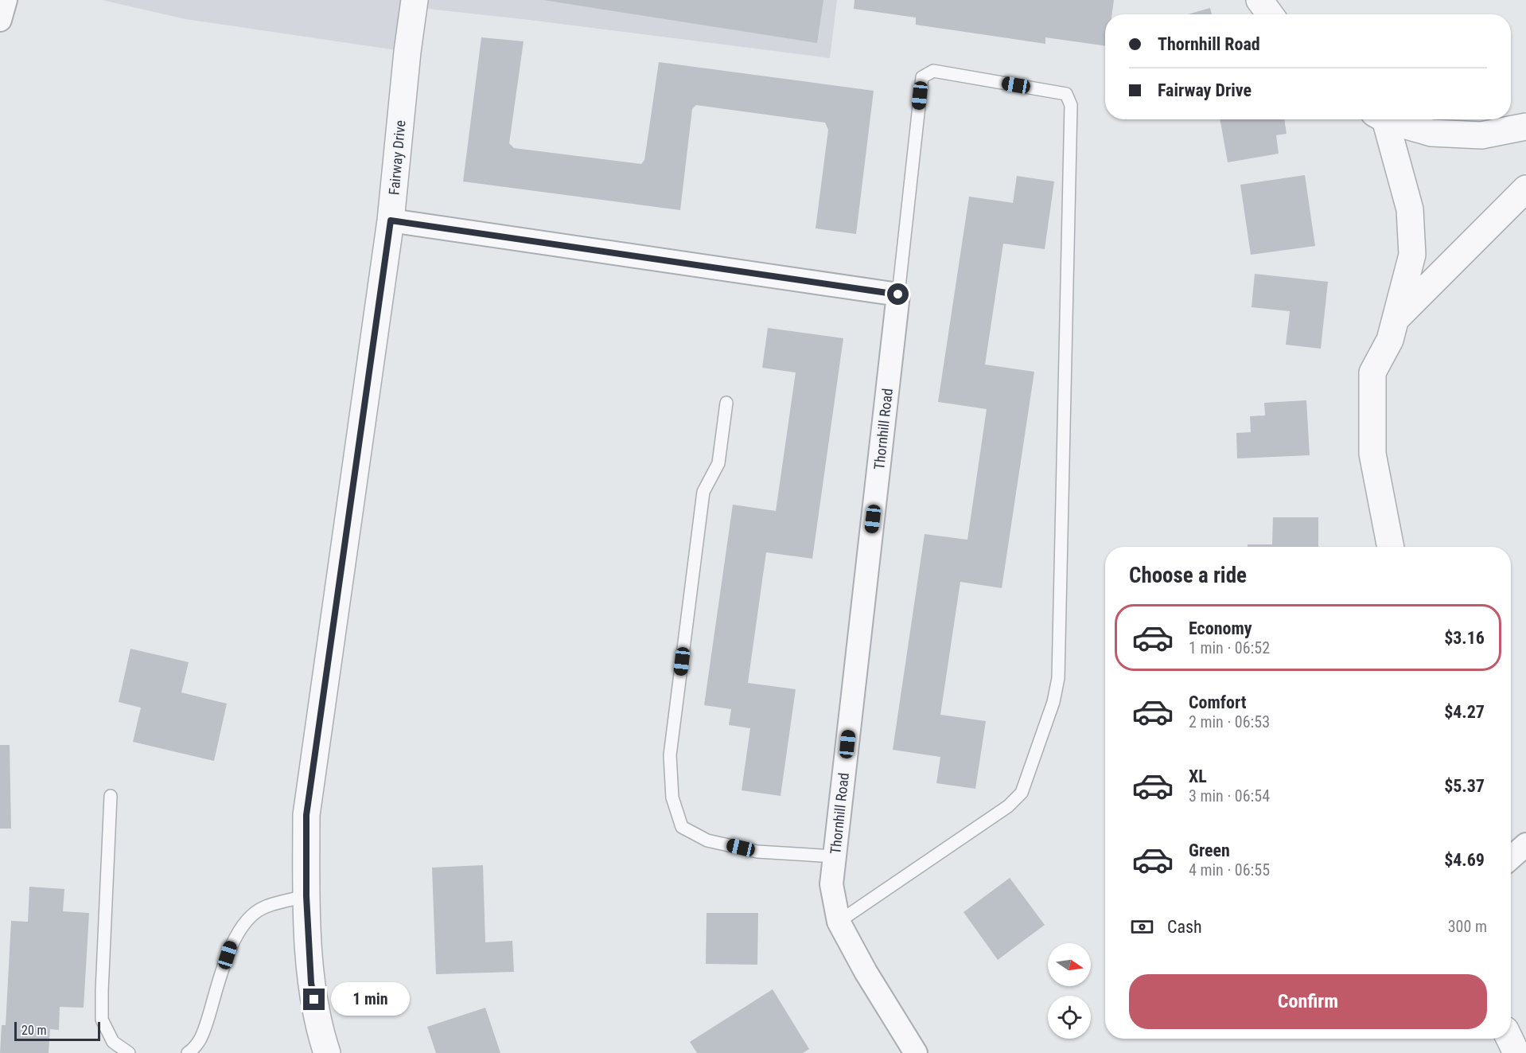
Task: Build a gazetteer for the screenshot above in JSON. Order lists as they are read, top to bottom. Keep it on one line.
{"streets":{"street":["Fairway Drive","Thornhill Road"]},"scale_bar":"20 m","north":"right","page":{"banner":["Thornhill Road","Fairway Drive"],"heading":"Choose a ride","list":[{"name":"Economy","note":"1 min · 06:52","value":"$3.16"},{"name":"Comfort","note":"2 min · 06:53","value":"$4.27"},{"name":"XL","note":"3 min · 06:54","value":"$5.37"},{"name":"Green","note":"4 min · 06:55","value":"$4.69"}],"pay":["Cash","300 m"],"buttons":"Confirm","bubble":"1 min","scale":"20 m"}}
